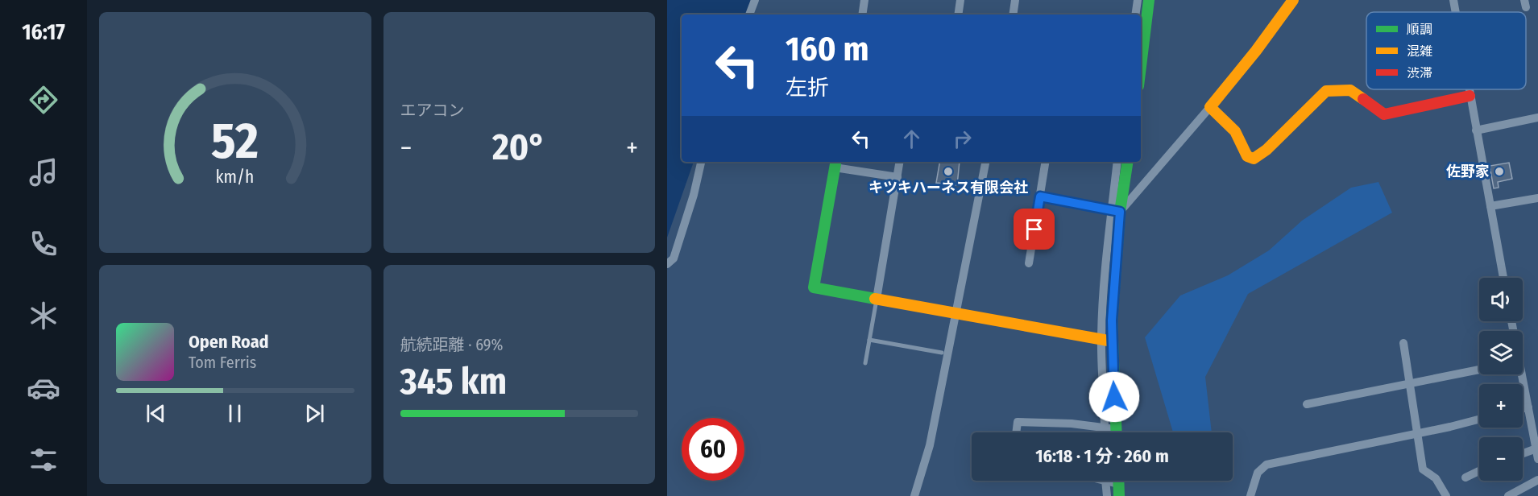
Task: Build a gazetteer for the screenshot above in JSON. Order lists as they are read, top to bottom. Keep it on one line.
{"places":["キツキハーネス有限会社","佐野家"],"legend":["順調","混雑","渋滞"],"page":{"tabs":"16:17","tile":["エアコン",["航続距離 · 69%","345 km"]],"turn":["160 m","左折"],"heat":["−","20°","+"],"map_buttons":["+","−"],"song":["Open Road","Tom Ferris"],"limit":"60","trip":"16:18 · 1 分 · 260 m","gauge":["52","km/h"]}}
